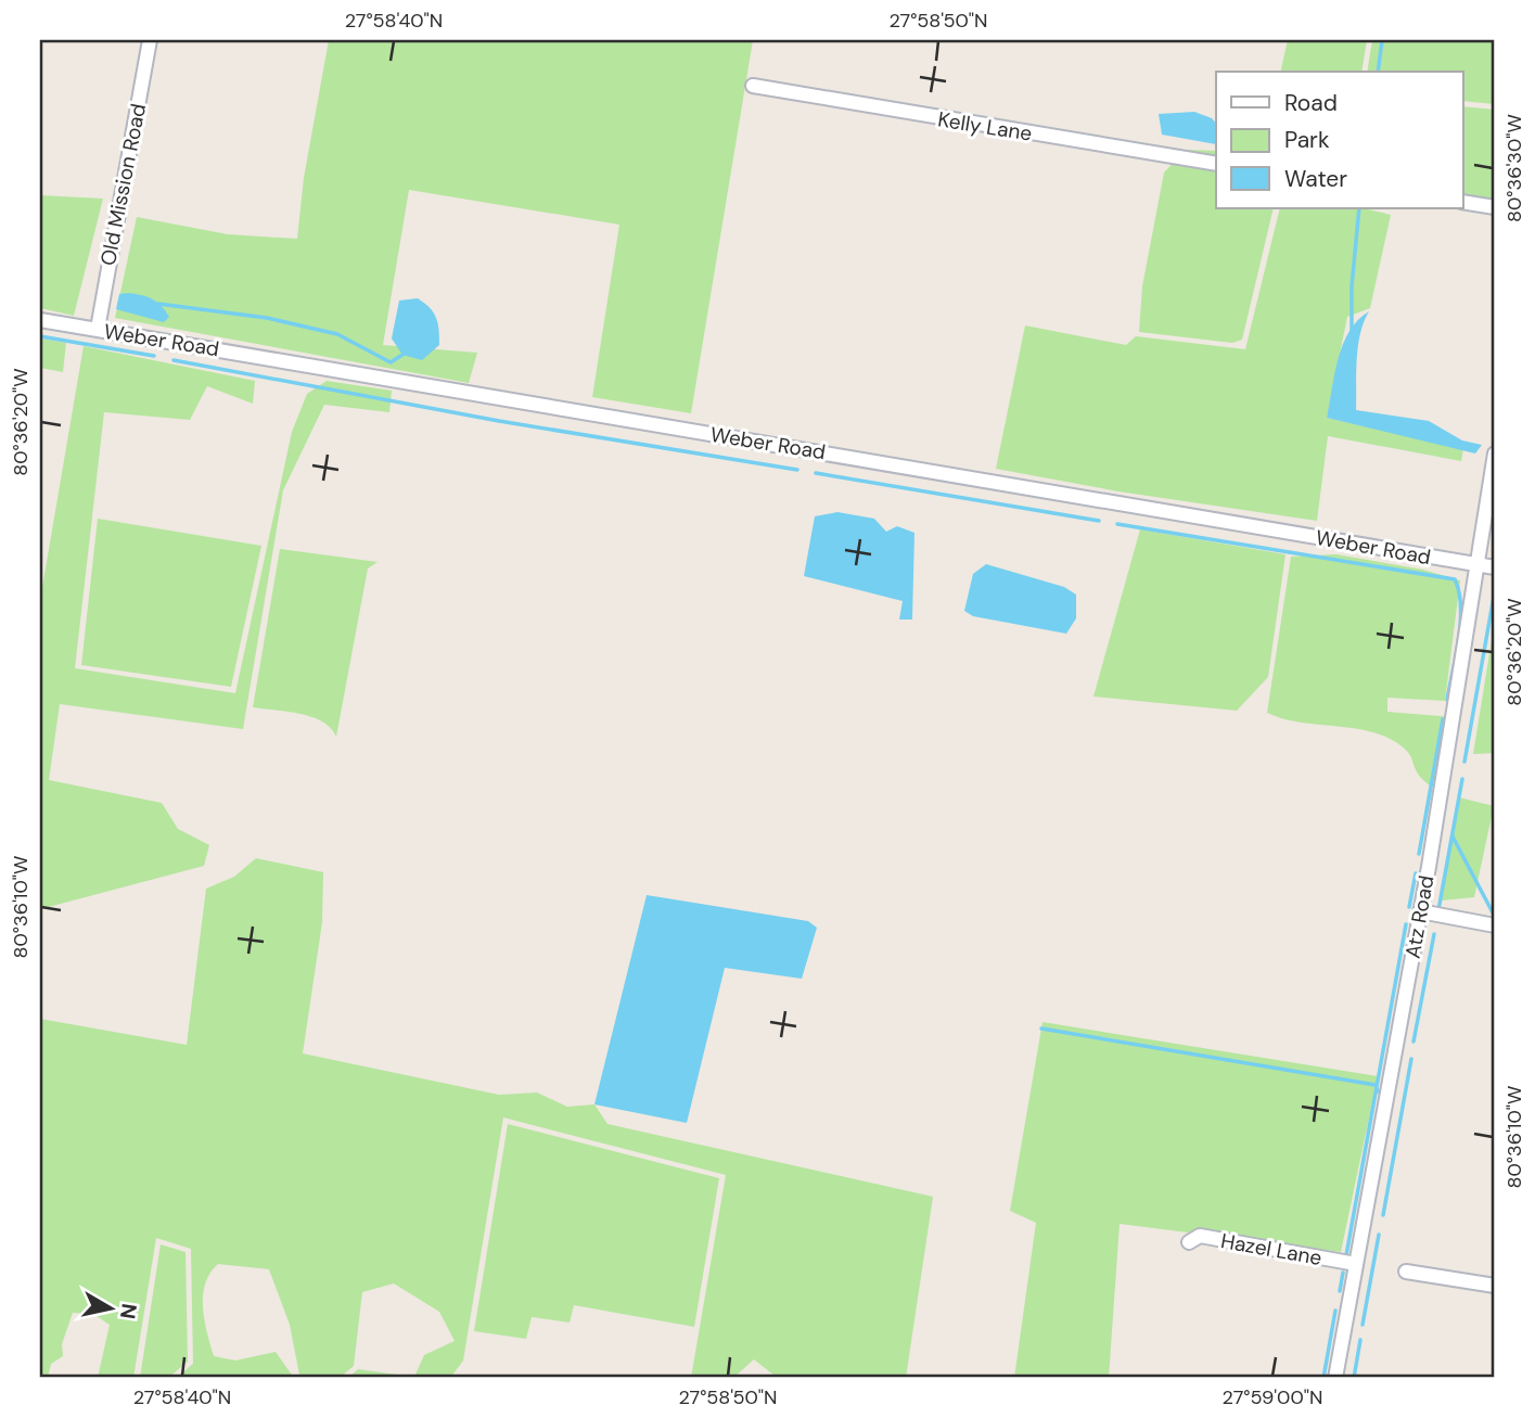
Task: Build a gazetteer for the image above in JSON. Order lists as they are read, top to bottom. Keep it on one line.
{"streets":{"street":["Kelly Lane","Old Mission Road","Weber Road","Atz Road","Hazel Lane"]},"crossings":[["Old Mission Road","Weber Road"],["Weber Road","Atz Road"],["Atz Road","Hazel Lane"]],"legend":["Road","Park","Water"],"north":"right","coordinates":["27°58'40\"N","27°58'50\"N","80°36'30\"W","80°36'20\"W","80°36'10\"W","27°59'00\"N"]}
